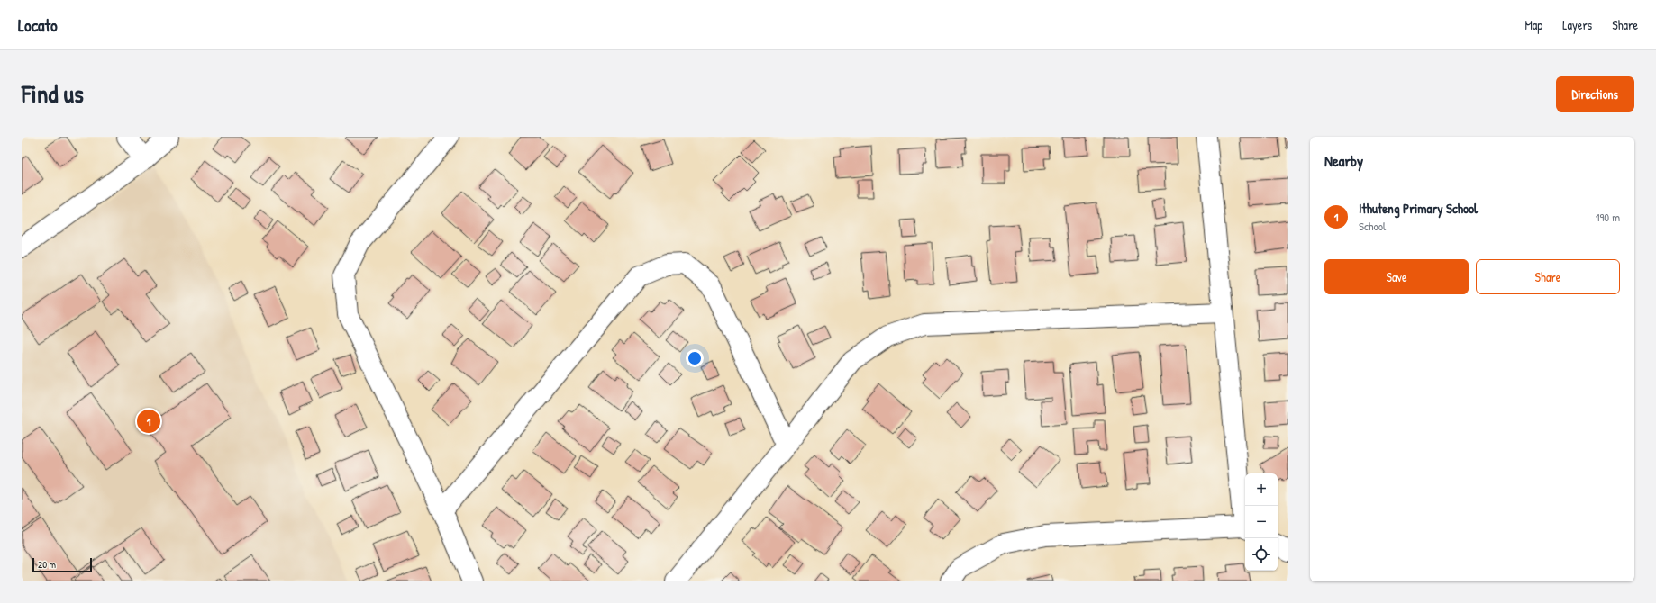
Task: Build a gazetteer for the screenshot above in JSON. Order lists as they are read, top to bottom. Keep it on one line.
{"scale_bar":"20 m","page":{"header":"Locato","nav":["Map","Layers","Share"],"title":"Find us","buttons":["Directions",["Save","Share"]],"heading":"Nearby","list":[{"mark":"1","name":"Ithuteng Primary School","note":"School","value":"190 m"}],"pins":"1","map_buttons":["+","−"],"scale":"20 m"}}
